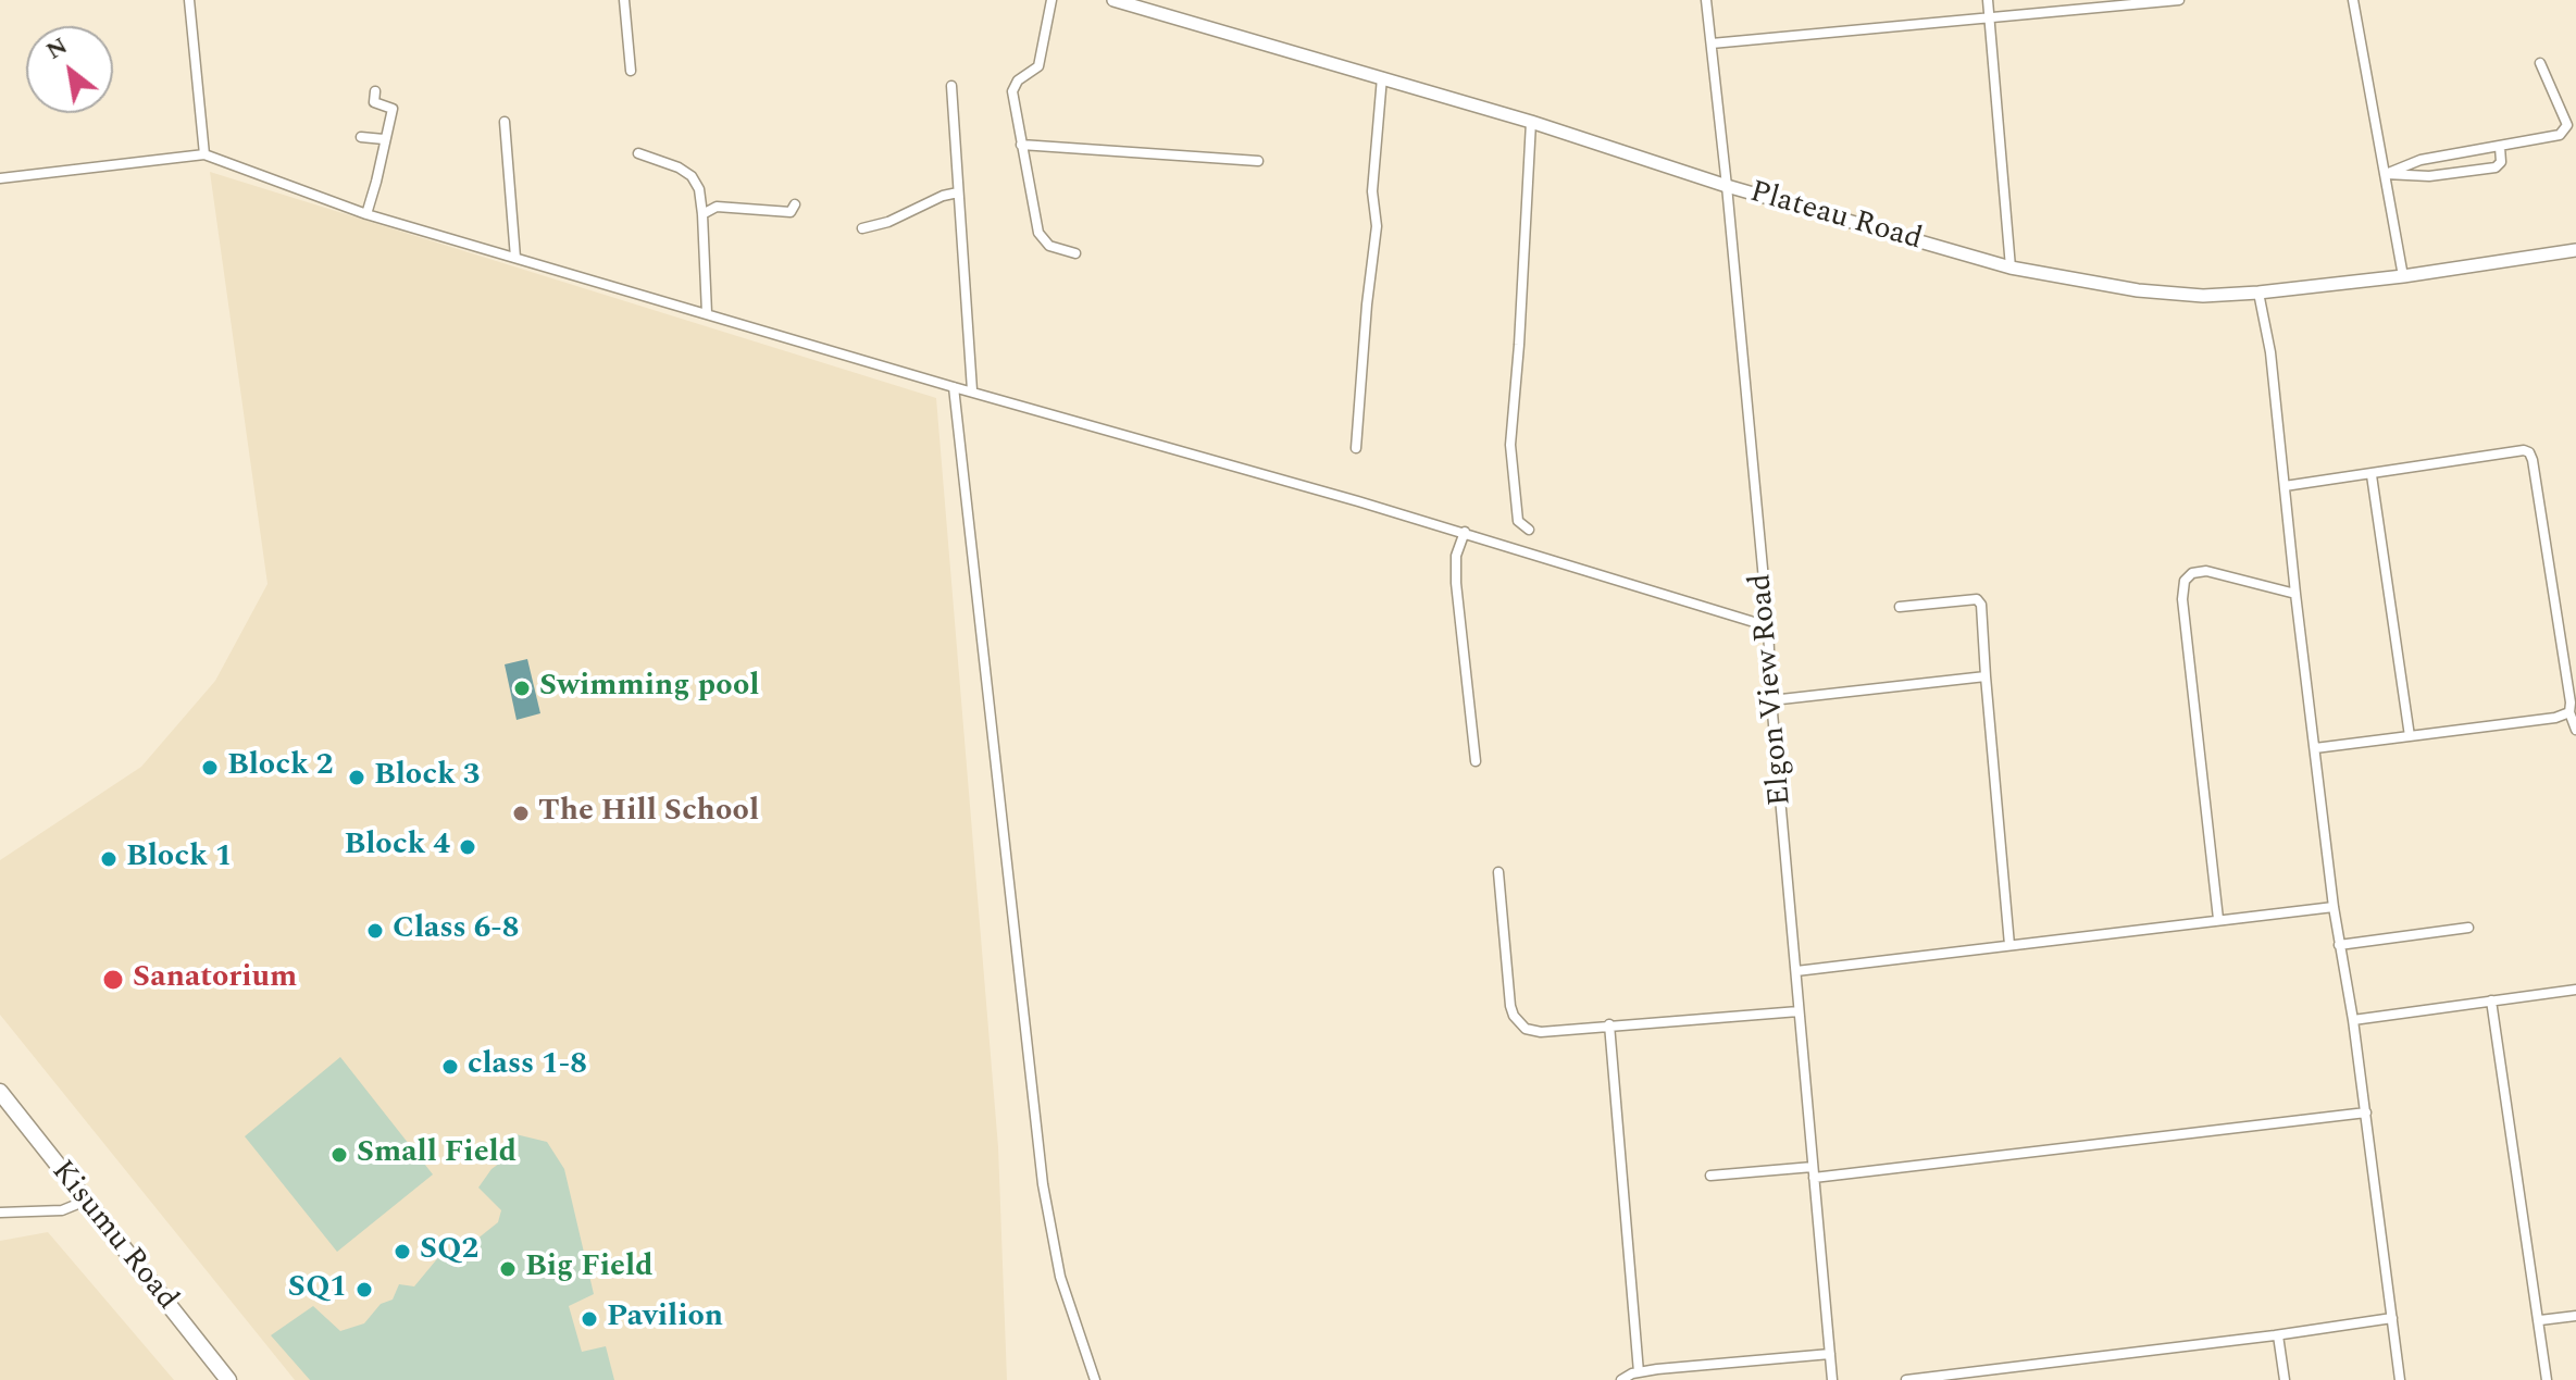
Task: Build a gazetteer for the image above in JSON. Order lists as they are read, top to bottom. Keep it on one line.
{"streets":{"highway":["Kisumu Road"],"street":["Plateau Road","Elgon View Road"]},"crossings":[["Plateau Road","Elgon View Road"]],"places":["Swimming pool","Block 2","Block 3","The Hill School","Block 4","Block 1","Class 6-8","Sanatorium","class 1-8","Small Field","SQ2","Big Field","SQ1","Pavilion"],"north":"top left"}
